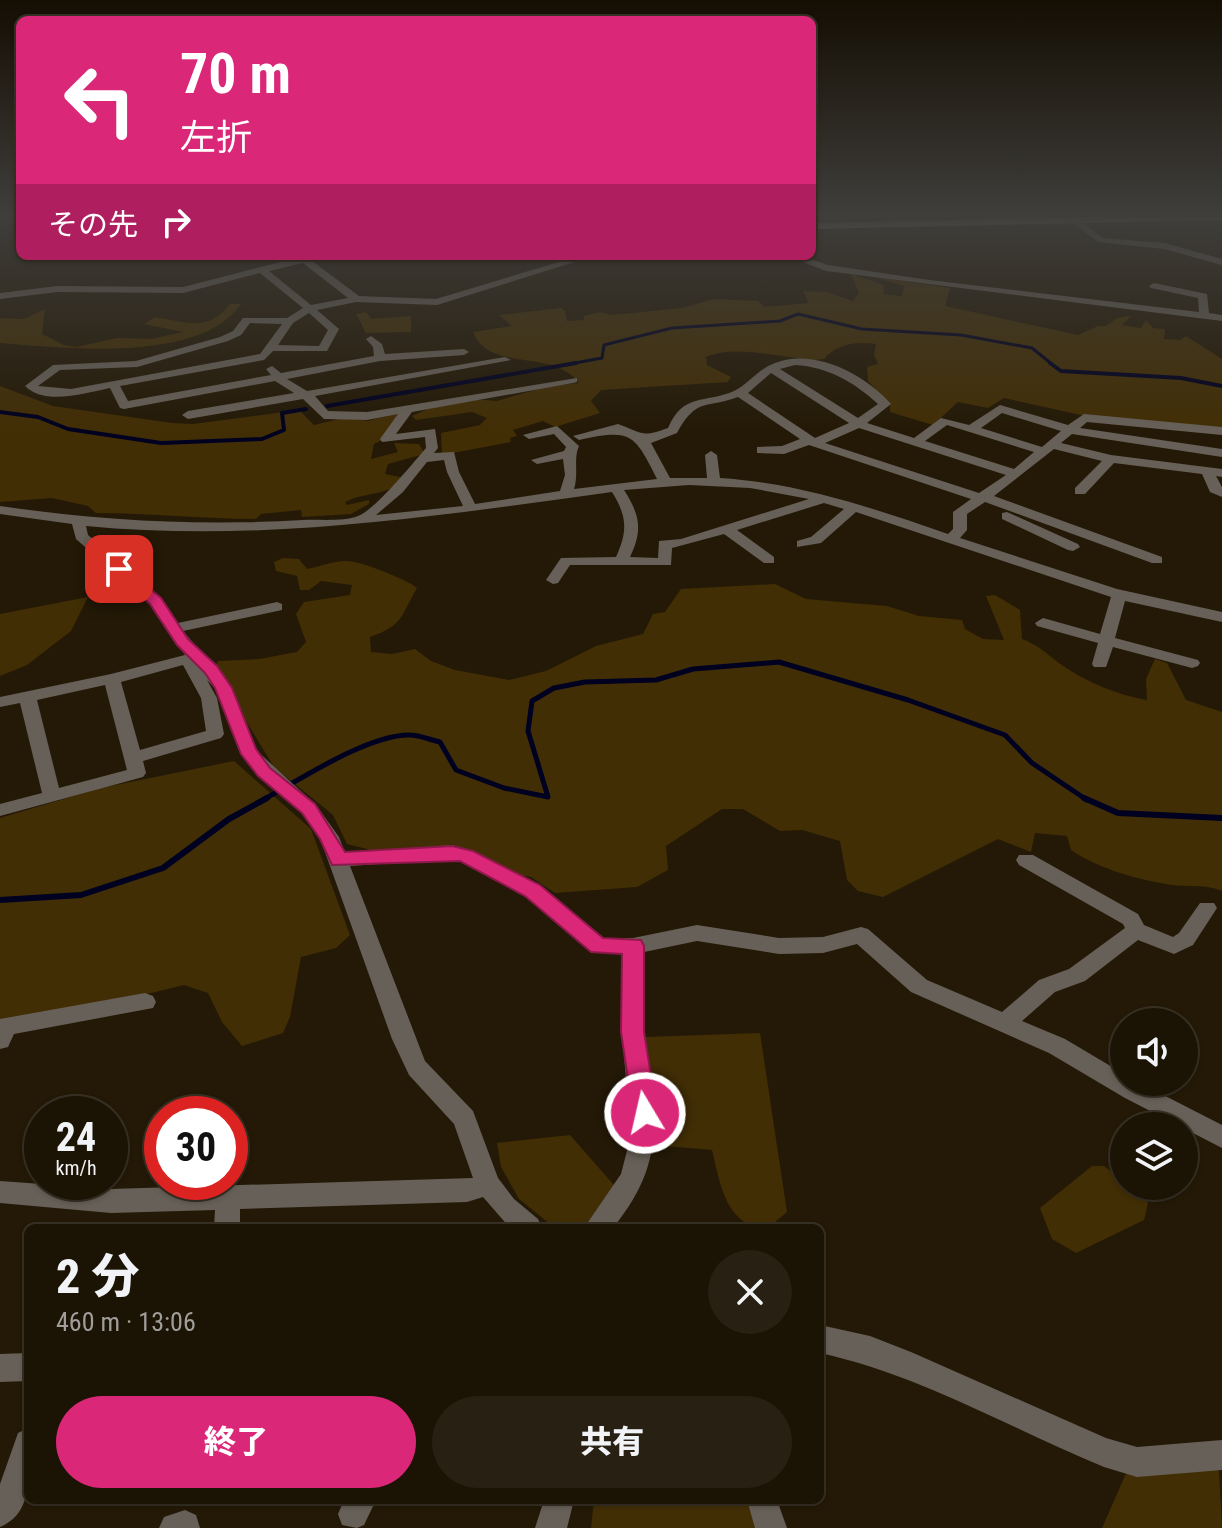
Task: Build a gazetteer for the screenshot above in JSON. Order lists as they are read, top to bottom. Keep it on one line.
{"page":{"turn":["70 m","左折"],"then":"その先","speed":"24 km/h","limit":"30","heading":["2 分","460 m · 13:06"],"buttons":["終了","共有"]}}
